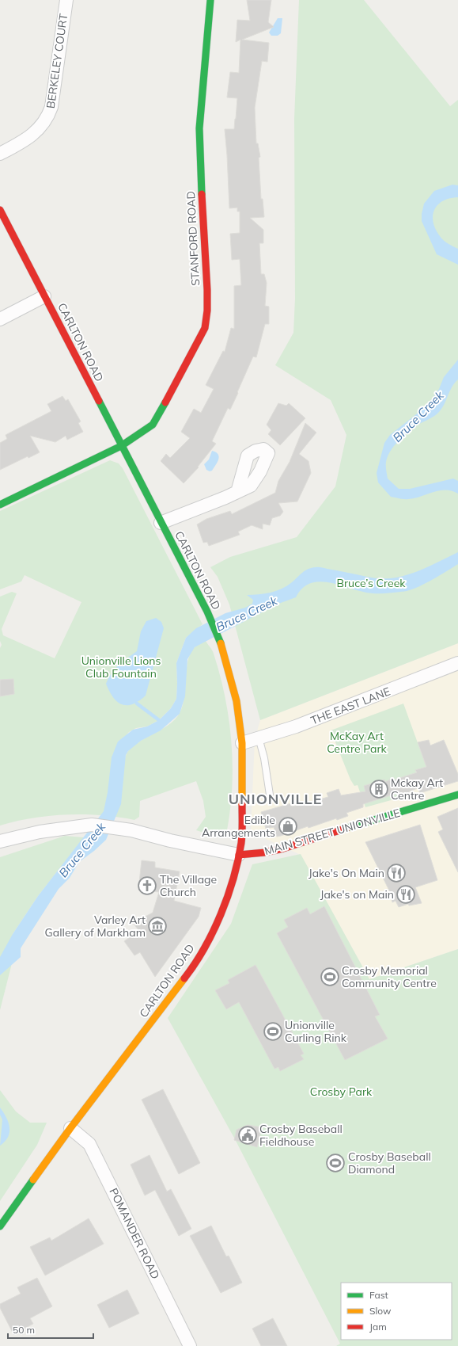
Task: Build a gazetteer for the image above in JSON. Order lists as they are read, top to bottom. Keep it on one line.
{"streets":{"main road":["STANFORD ROAD","CARLTON ROAD","MAIN STREET UNIONVILLE"],"street":["BERKELEY COURT","THE EAST LANE","POMANDER ROAD"]},"crossings":[["STANFORD ROAD","CARLTON ROAD"],["CARLTON ROAD","THE EAST LANE"],["CARLTON ROAD","MAIN STREET UNIONVILLE"],["CARLTON ROAD","POMANDER ROAD"]],"districts":["UNIONVILLE"],"water":["Bruce Creek"],"parks":["Bruce’s Creek","Unionville Lions Club Fountain","McKay Art Centre Park","Crosby Park"],"places":{"building":["Mckay Art Centre"],"shop":["Edible Arrangements"],"restaurant":["Jake's On Main","Jake's on Main"],"church":["The Village Church"],"museum":["Varley Art Gallery of Markham"],"sports":["Crosby Memorial Community Centre","Unionville Curling Rink","Crosby Baseball Diamond"],"public building":["Crosby Baseball Fieldhouse"]},"legend":["Fast","Slow","Jam"],"scale_bar":"50 m"}
